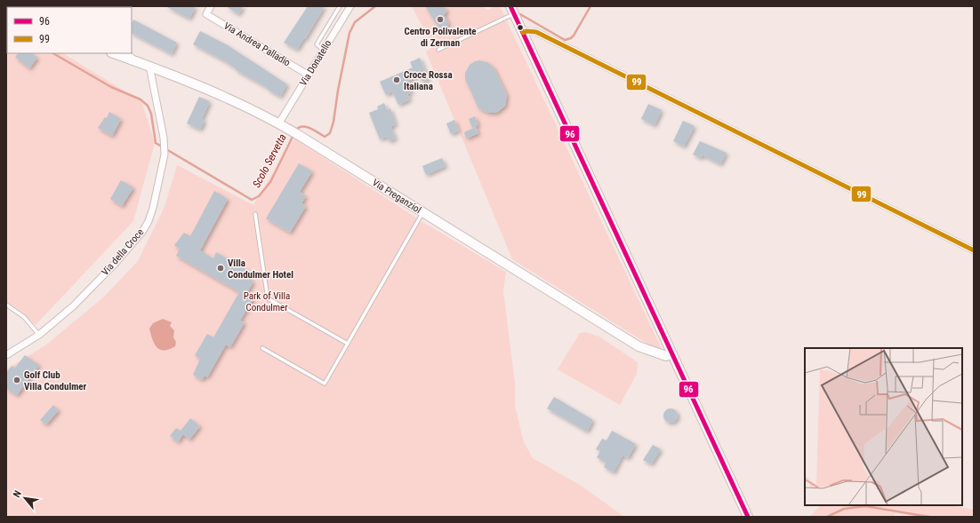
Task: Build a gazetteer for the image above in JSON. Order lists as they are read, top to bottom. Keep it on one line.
{"streets":{"street":["Via Andrea Palladio","Via Donatello","Via Preganziol","Via della Croce"]},"crossings":[["Via Andrea Palladio","Via Donatello"],["Via Donatello","Via Preganziol"],["Via Preganziol","Via della Croce"]],"water":["Scolo Servetta"],"parks":["Park of Villa Condulmer"],"places":["Centro Polivalente di Zerman","Croce Rossa Italiana","Villa Condulmer Hotel","Golf Club Villa Condulmer"],"lines":["transit line 96","transit line 99"],"legend":["96","99"],"north":"top left"}
